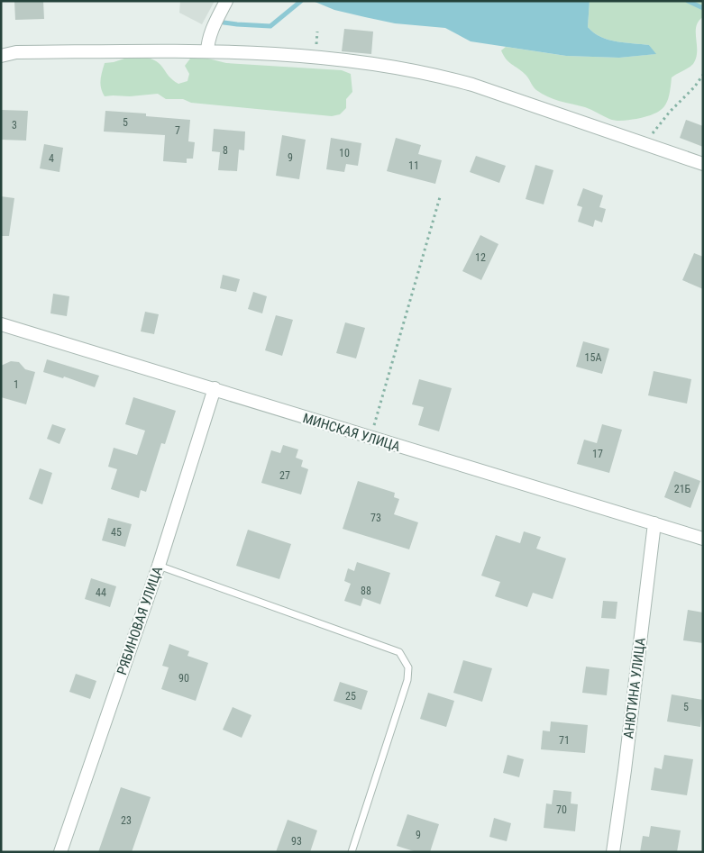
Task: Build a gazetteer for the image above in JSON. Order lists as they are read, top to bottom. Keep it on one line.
{"streets":{"street":["МИНСКАЯ УЛИЦА","РЯБИНОВАЯ УЛИЦА","АНЮТИНА УЛИЦА"]},"crossings":[["МИНСКАЯ УЛИЦА","РЯБИНОВАЯ УЛИЦА"],["МИНСКАЯ УЛИЦА","АНЮТИНА УЛИЦА"]],"house_numbers":["5","3","7","8","10","9","4","11","12","15А","1","17","27","21Б","73","45","88","44","90","25","5","71","70","23","9","93"]}
